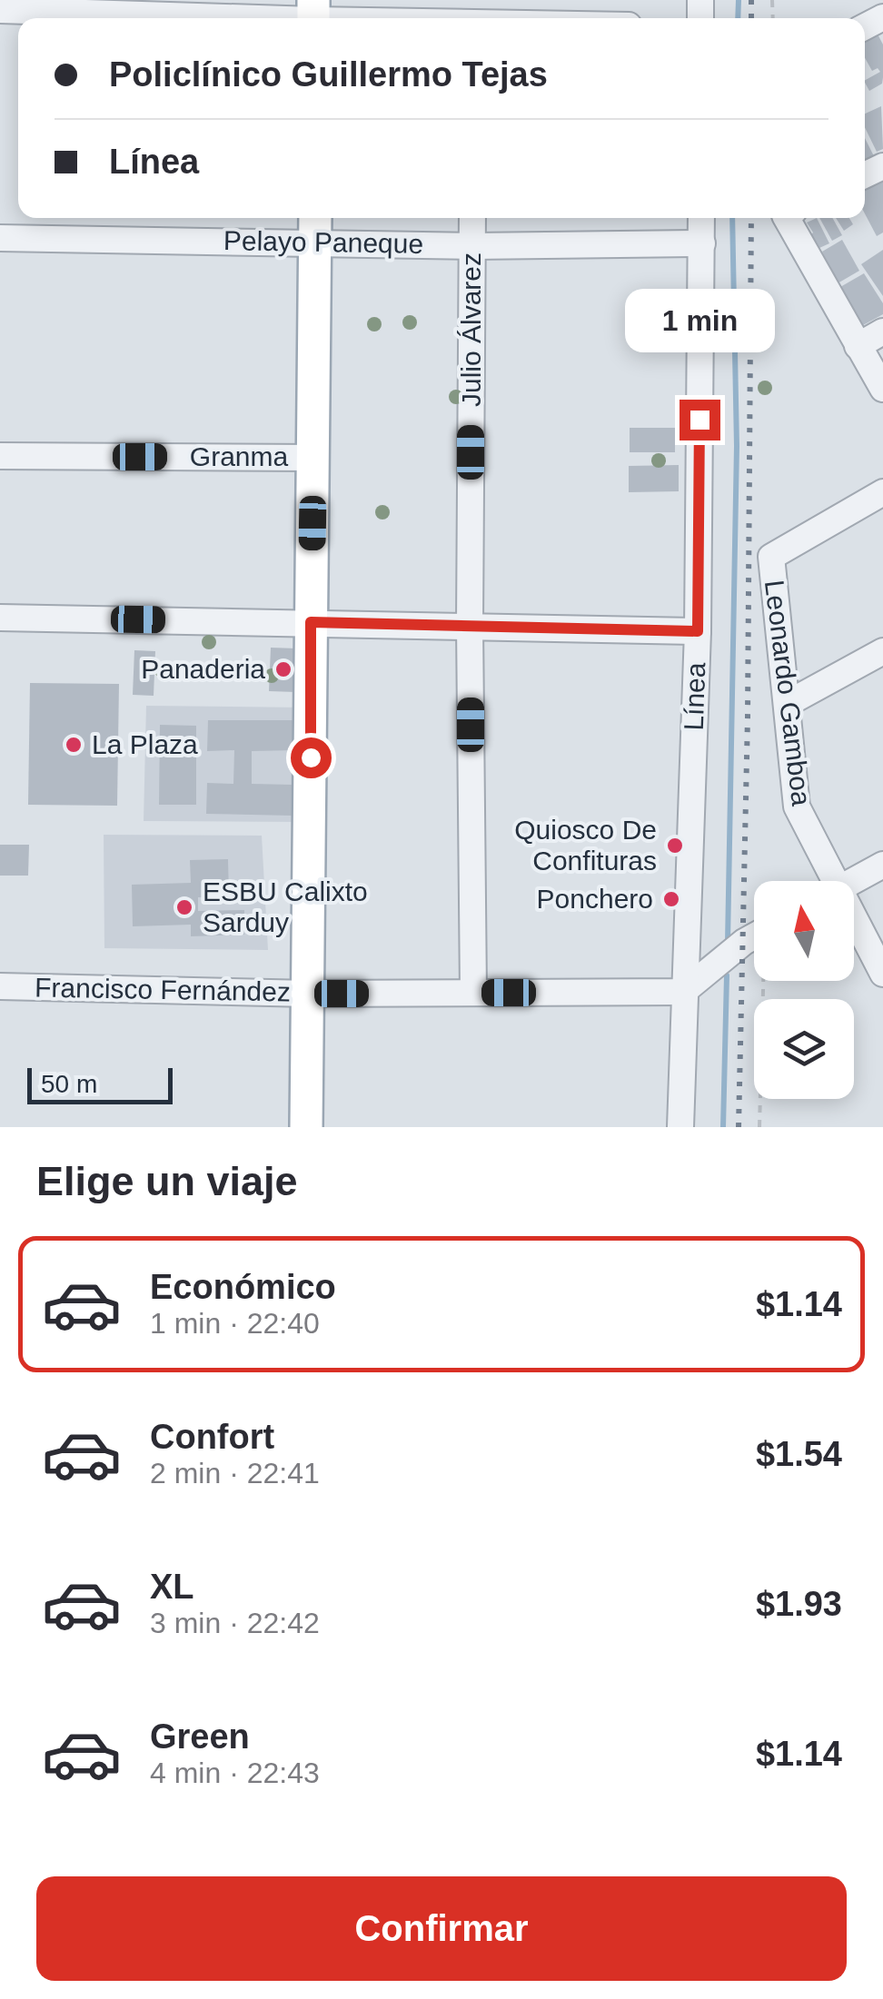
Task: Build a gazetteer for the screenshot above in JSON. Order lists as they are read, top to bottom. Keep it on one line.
{"streets":{"street":["Pelayo Paneque","Julio Álvarez","Granma","Leonardo Gamboa","Línea","Francisco Fernández"]},"crossings":[["Pelayo Paneque","Julio Álvarez"],["Pelayo Paneque","Línea"],["Julio Álvarez","Francisco Fernández"],["Línea","Francisco Fernández"]],"places":["Panaderia","La Plaza","Quiosco De Confituras","Ponchero","ESBU Calixto Sarduy"],"scale_bar":"50 m","north":"top","page":{"banner":["Policlínico Guillermo Tejas","Línea"],"bubble":"1 min","scale":"50 m","heading":"Elige un viaje","list":[{"name":"Económico","note":"1 min · 22:40","value":"$1.14"},{"name":"Confort","note":"2 min · 22:41","value":"$1.54"},{"name":"XL","note":"3 min · 22:42","value":"$1.93"},{"name":"Green","note":"4 min · 22:43","value":"$1.14"}],"buttons":"Confirmar"}}
